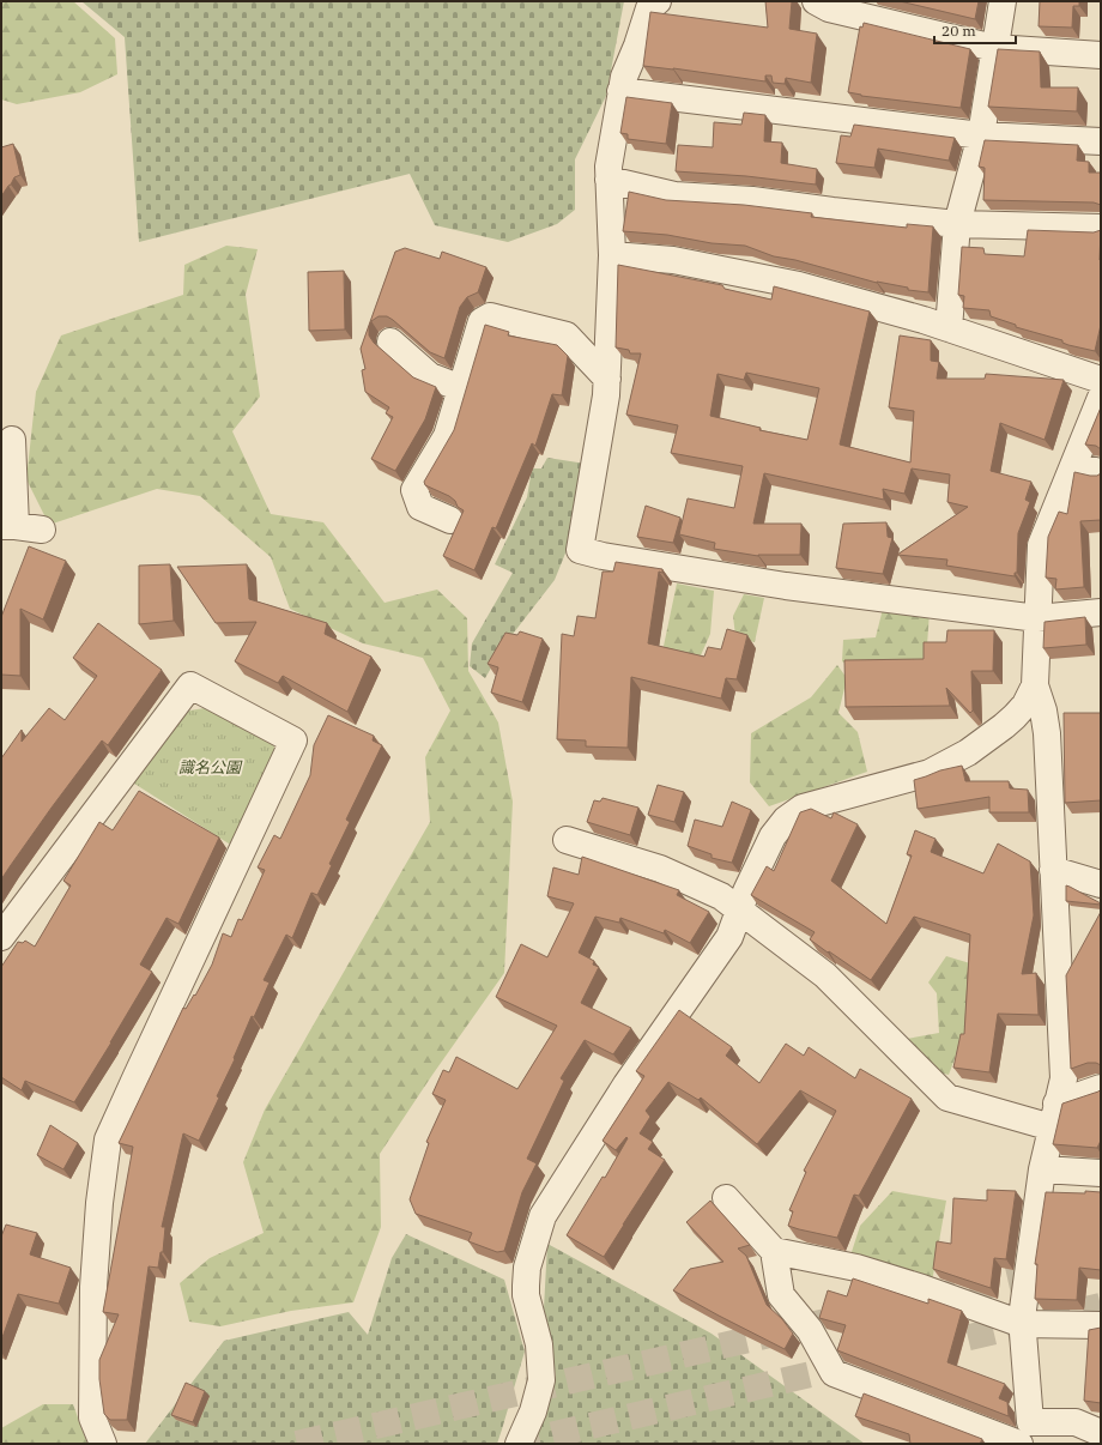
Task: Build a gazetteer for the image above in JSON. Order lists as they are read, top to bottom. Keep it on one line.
{"parks":["識名公園"],"scale_bar":"20 m"}
